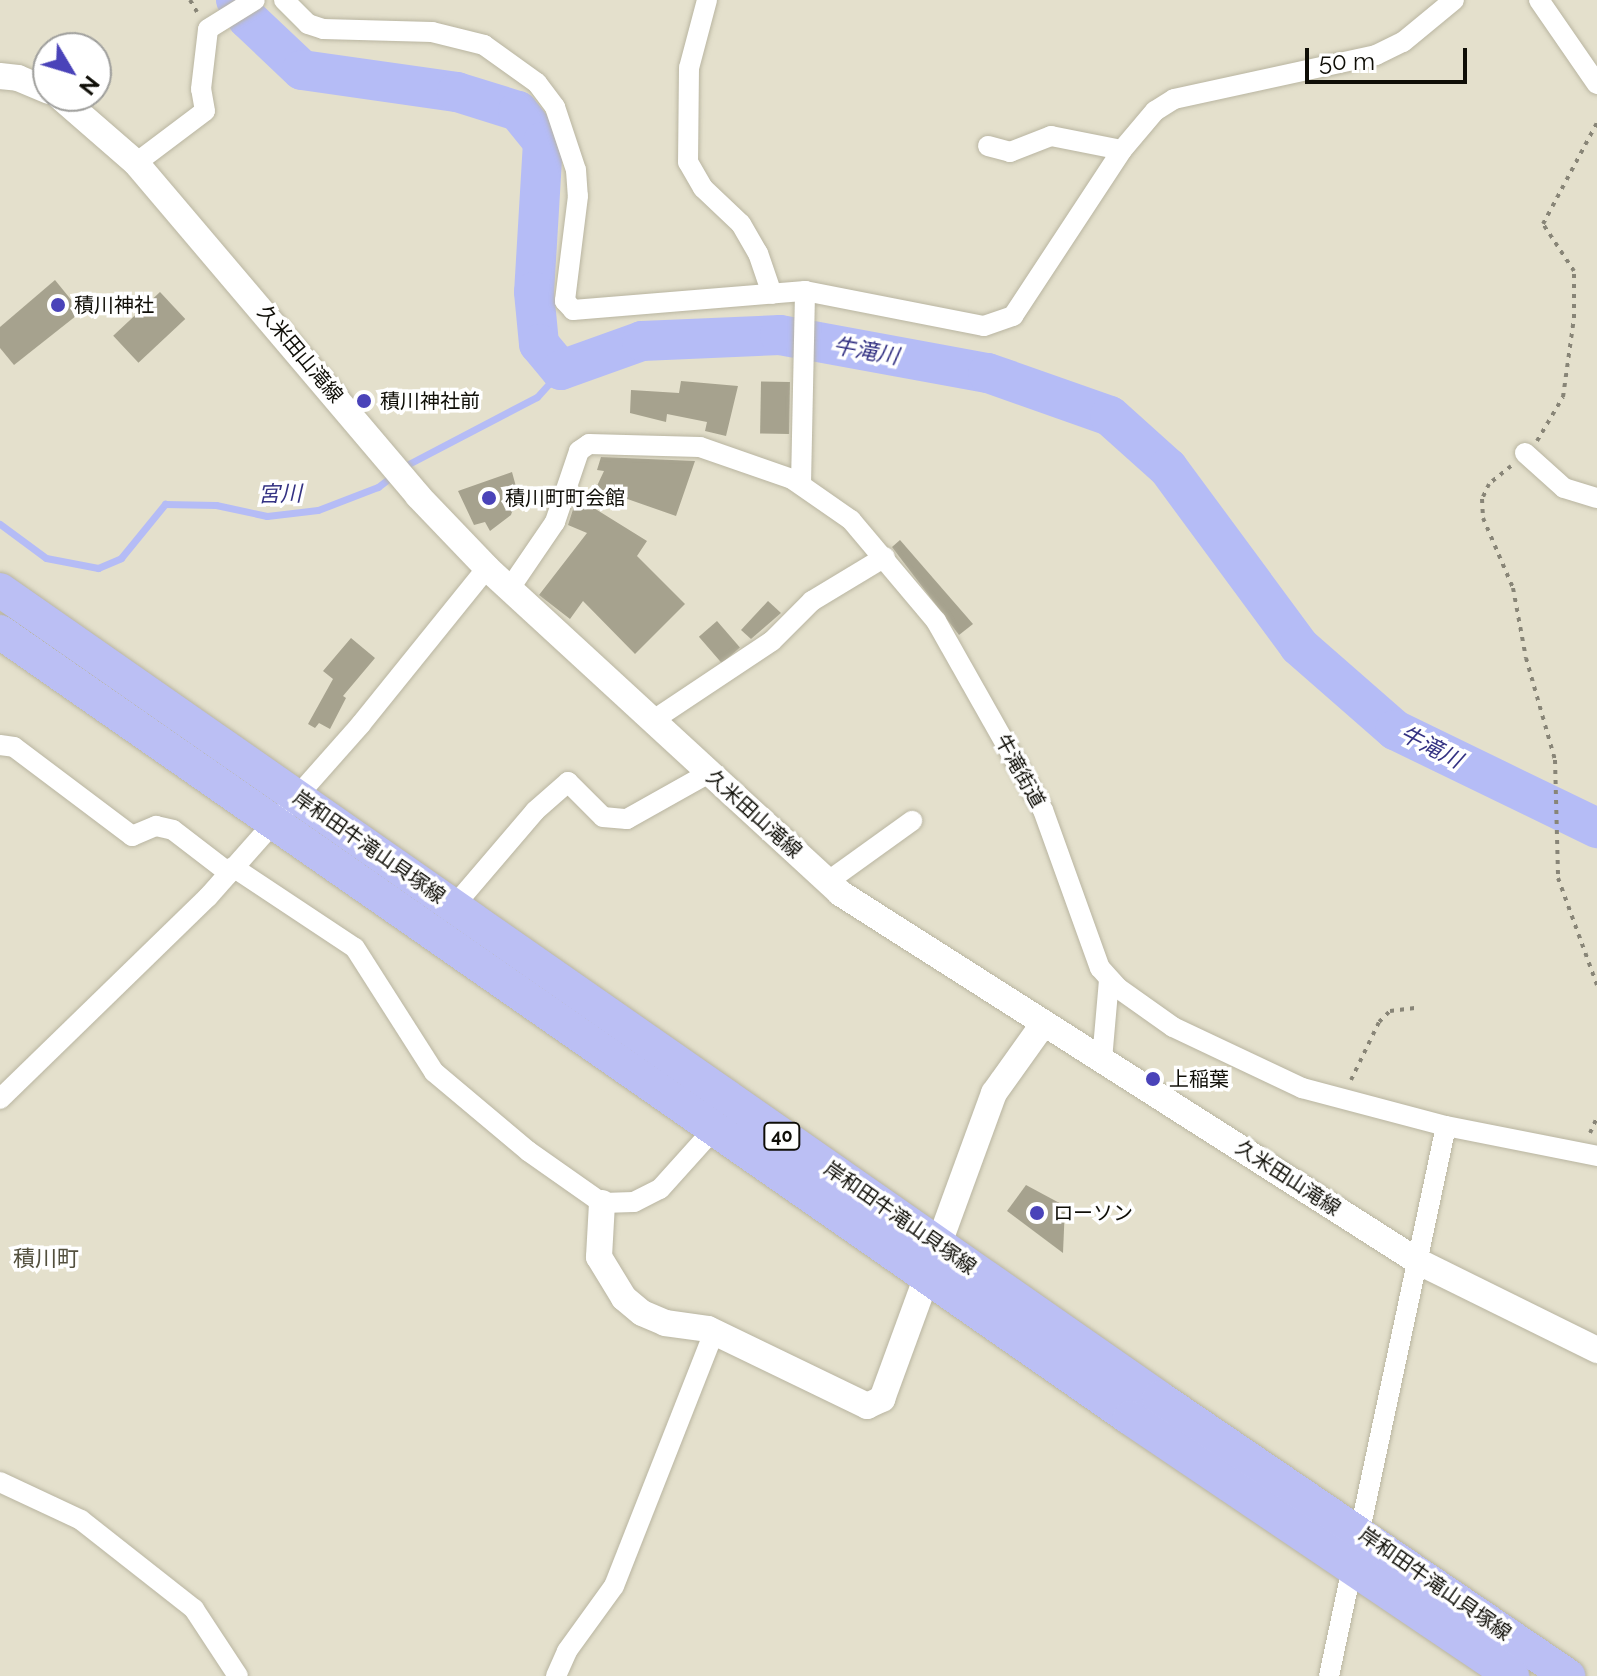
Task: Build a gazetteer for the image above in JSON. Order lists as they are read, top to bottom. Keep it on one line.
{"streets":{"main road":["岸和田牛滝山貝塚線","40"],"street":["久米田山滝線","牛滝街道"]},"crossings":[["久米田山滝線","牛滝街道"]],"districts":["積川町"],"water":["牛滝川","宮川"],"places":["積川神社","積川神社前","積川町町会館","上稲葉","ローソン"],"scale_bar":"50 m","north":"bottom right"}
